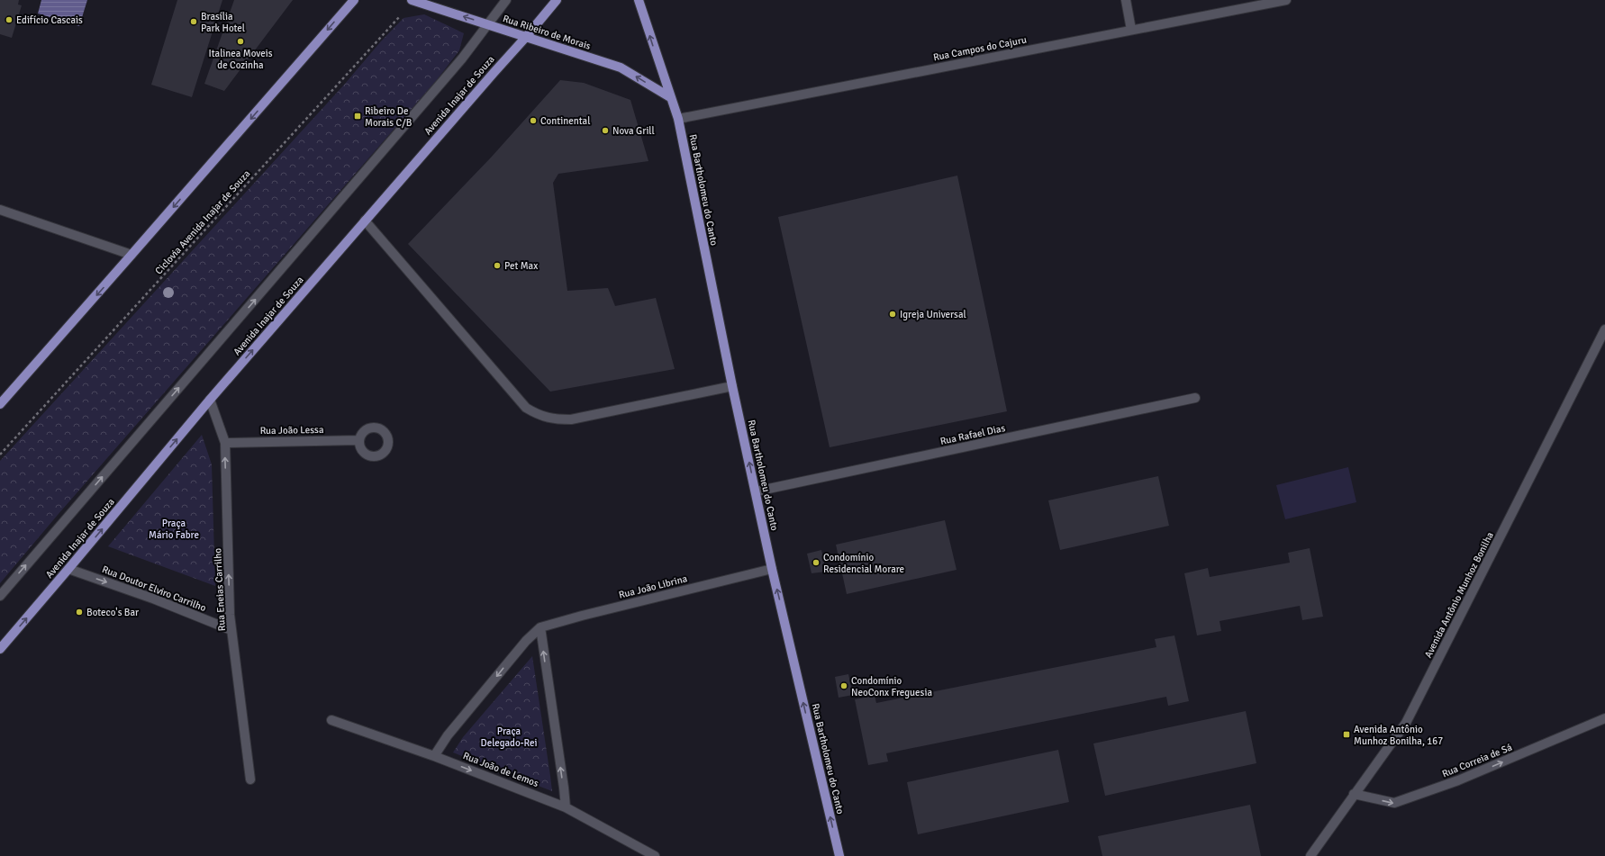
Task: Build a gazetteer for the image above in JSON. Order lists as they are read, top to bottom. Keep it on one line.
{"streets":{"main road":["Rua Ribeiro de Morais","Avenida Inajar de Souza","Rua Bartholomeu do Canto"],"street":["Rua Campos do Cajuru","Rua João Lessa","Rua Rafael Dias","Rua João Librina","Rua Doutor Elviro Carrilho","Rua Eneias Carrilho","Avenida Antônio Munhoz Bonilha","Rua Correia de Sá","Rua João de Lemos"],"path":["Ciclovia Avenida Inajar de Souza"]},"crossings":[["Rua Ribeiro de Morais","Avenida Inajar de Souza"],["Rua Ribeiro de Morais","Rua Bartholomeu do Canto"],["Rua Ribeiro de Morais","Ciclovia Avenida Inajar de Souza"],["Rua Campos do Cajuru","Rua Bartholomeu do Canto"],["Avenida Inajar de Souza","Rua Doutor Elviro Carrilho"],["Avenida Inajar de Souza","Rua Eneias Carrilho"],["Rua Bartholomeu do Canto","Rua Rafael Dias"],["Rua Bartholomeu do Canto","Rua João Librina"],["Rua João Lessa","Rua Eneias Carrilho"],["Rua João Librina","Rua João de Lemos"],["Rua Doutor Elviro Carrilho","Rua Eneias Carrilho"],["Avenida Antônio Munhoz Bonilha","Rua Correia de Sá"]],"one_way":["Rua Ribeiro de Morais","Avenida Inajar de Souza","Rua Bartholomeu do Canto","Rua João Librina","Rua Doutor Elviro Carrilho","Rua Eneias Carrilho","Rua Correia de Sá","Rua João de Lemos"],"parks":["Praça Mário Fabre","Praça Delegado-Rei"],"places":{"other":["Edifício Cascais","Brasília Park Hotel","Italinea Moveis de Cozinha","Continental","Nova Grill","Pet Max","Igreja Universal","Condomínio Residencial Morare","Boteco's Bar","Condomínio NeoConx Freguesia"],"transit":["Ribeiro De Morais C/B","Avenida Antônio Munhoz Bonilha, 167"]}}
